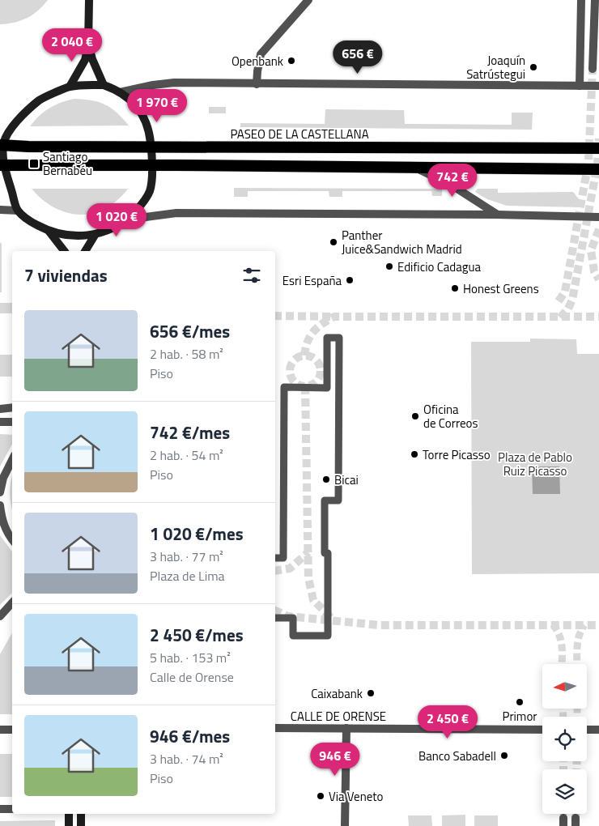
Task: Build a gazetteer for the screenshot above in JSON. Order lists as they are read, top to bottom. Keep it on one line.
{"streets":{"highway":["PASEO DE LA CASTELLANA"],"street":["CALLE DE ORENSE"]},"parks":["Plaza de Pablo Ruiz Picasso"],"places":{"other":["Openbank","Joaquín Satrústegui","Panther Juice&Sandwich Madrid","Edificio Cadagua","Esri España","Honest Greens","Oficina de Correos","Torre Picasso","Bicai","Caixabank","Primor","Banco Sabadell","Via Veneto"],"transit":["Santiago Bernabéu"]},"north":"left","page":{"price":["2 040 €","656 €","1 970 €","742 €","1 020 €","2 450 €","946 €"],"heading":"7 viviendas","list":[{"name":"656 €/mes","note":"2 hab. · 58 m² · Piso"},{"name":"742 €/mes","note":"2 hab. · 54 m² · Piso"},{"name":"1 020 €/mes","note":"3 hab. · 77 m² · Plaza de Lima"},{"name":"2 450 €/mes","note":"5 hab. · 153 m² · Calle de Orense"},{"name":"946 €/mes","note":"3 hab. · 74 m² · Piso"}]}}
